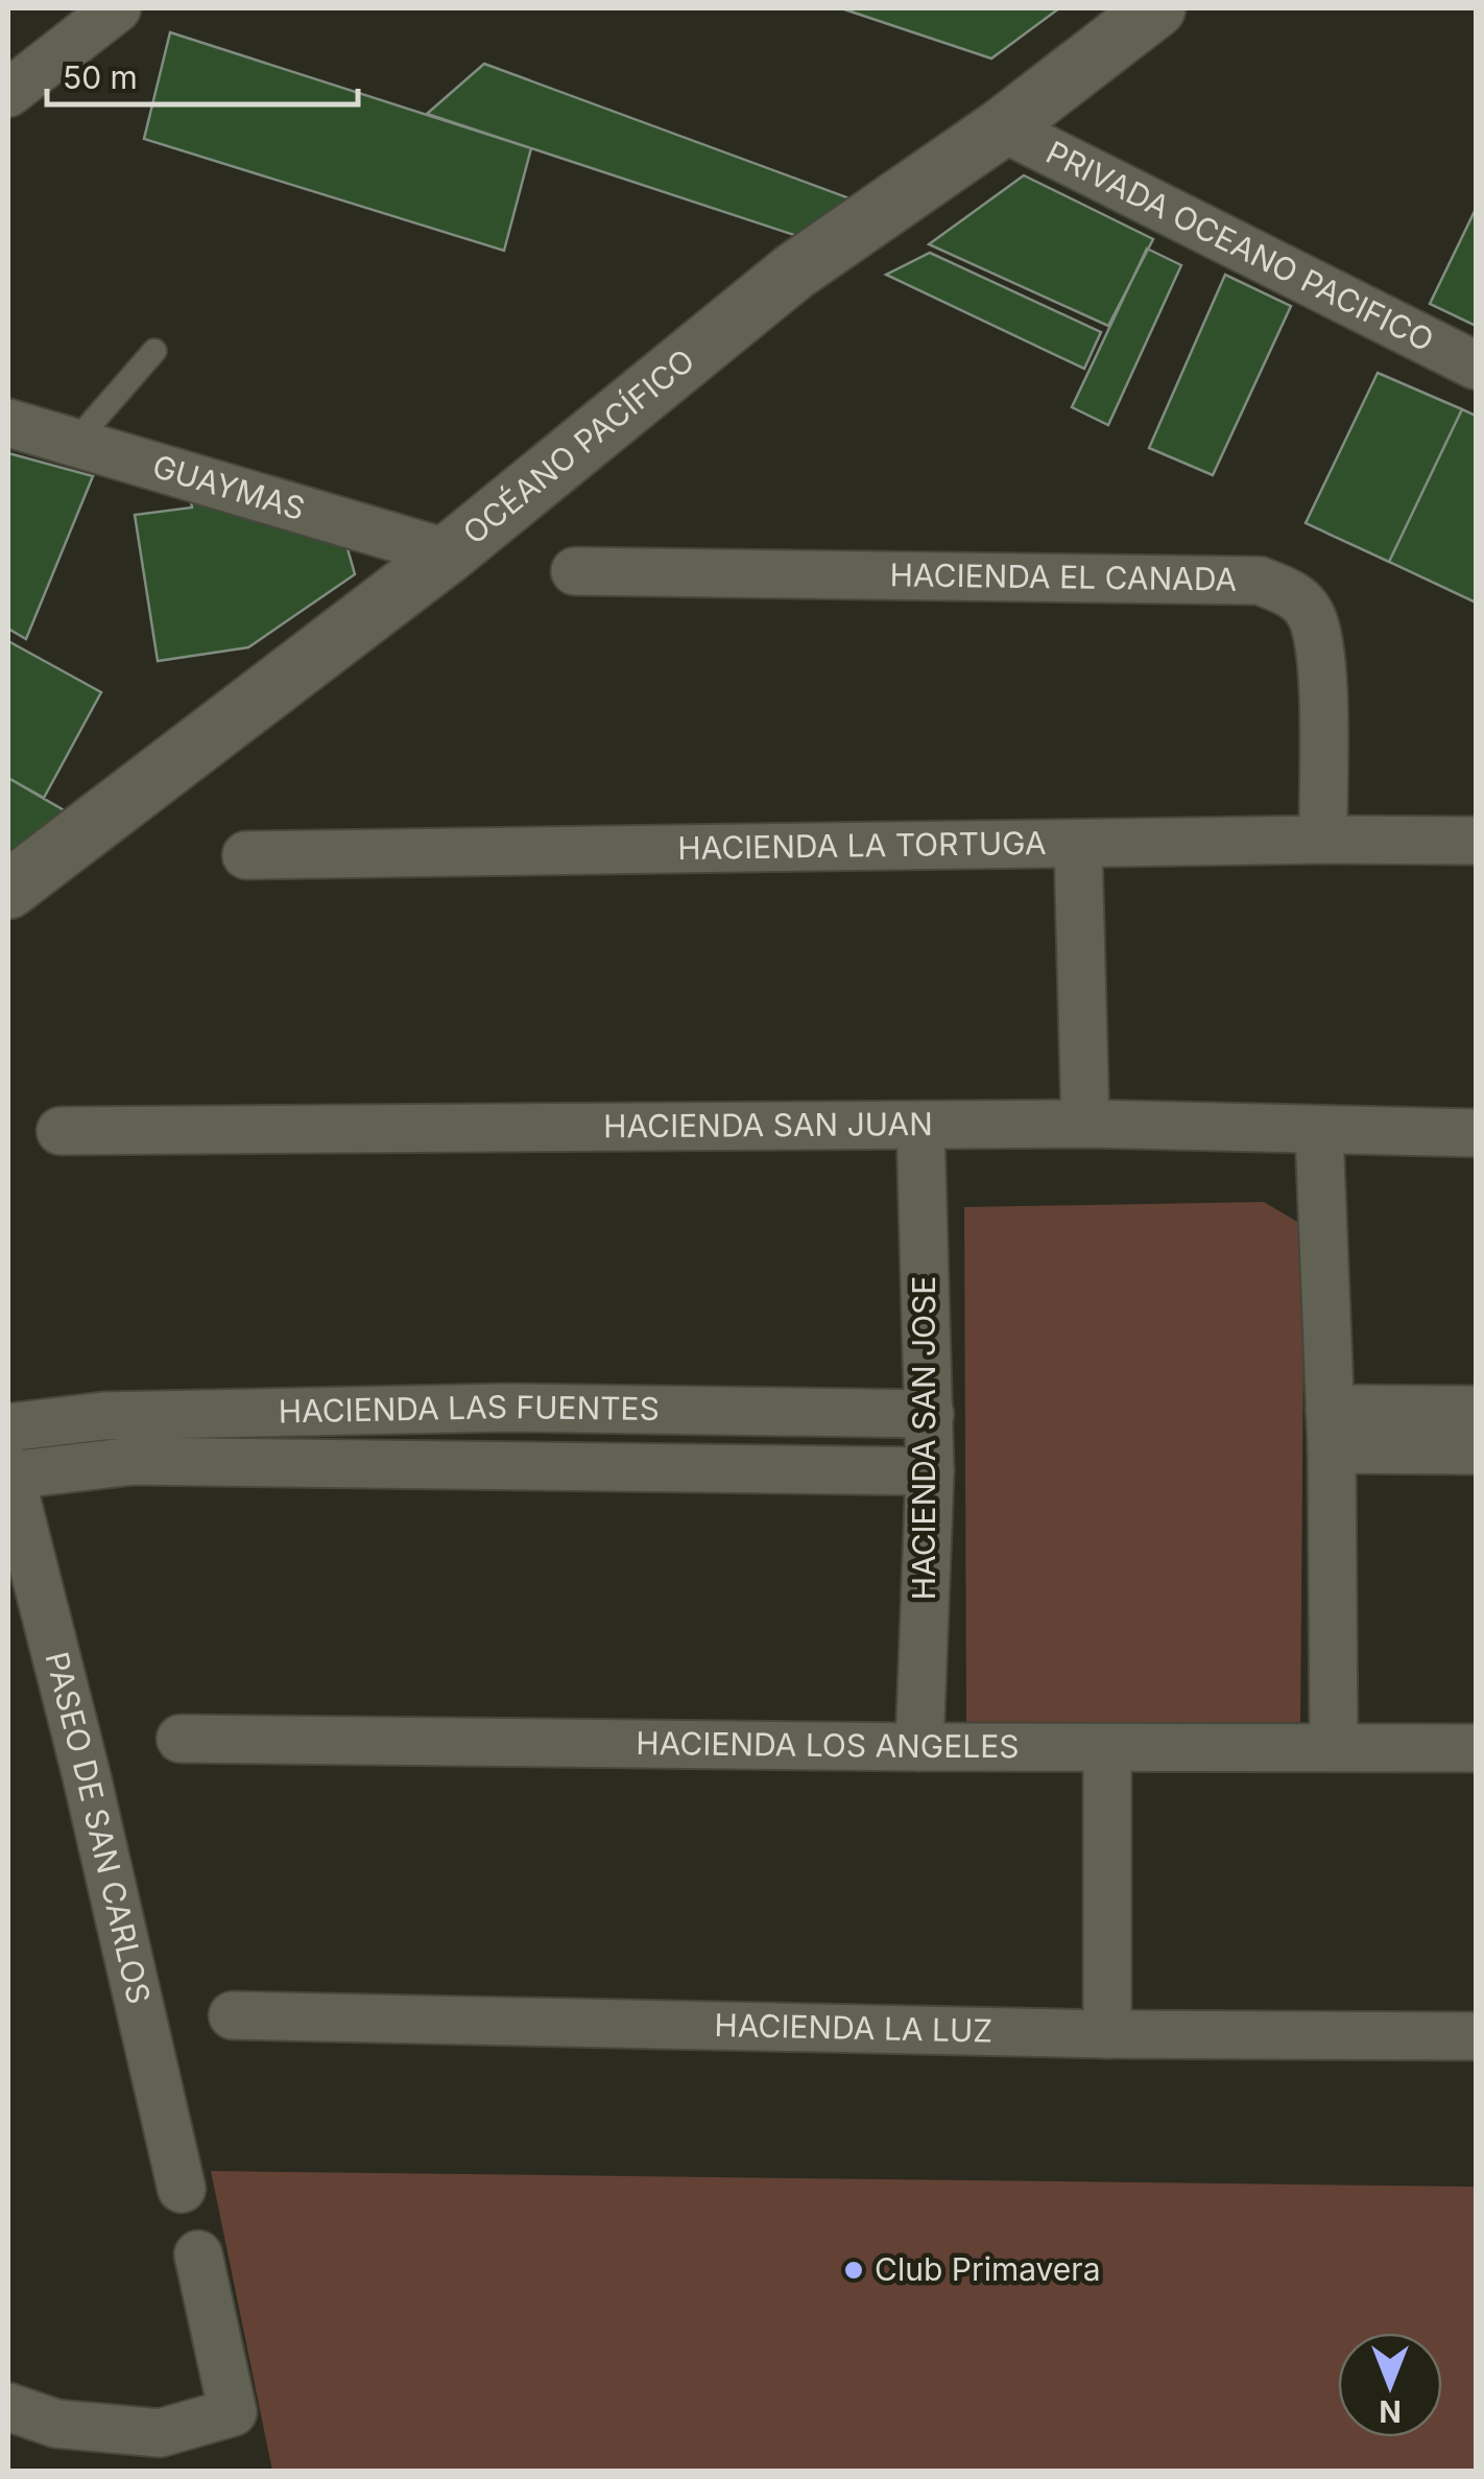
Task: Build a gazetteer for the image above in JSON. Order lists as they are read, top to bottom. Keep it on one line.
{"streets":{"street":["PRIVADA OCEANO PACIFICO","OCÉANO PACÍFICO","GUAYMAS","HACIENDA EL CANADA","HACIENDA LA TORTUGA","HACIENDA SAN JUAN","HACIENDA LAS FUENTES","HACIENDA SAN JOSE","HACIENDA LOS ANGELES","PASEO DE SAN CARLOS","HACIENDA LA LUZ"]},"crossings":[["PRIVADA OCEANO PACIFICO","OCÉANO PACÍFICO"],["OCÉANO PACÍFICO","GUAYMAS"],["HACIENDA EL CANADA","HACIENDA LA TORTUGA"],["HACIENDA SAN JUAN","HACIENDA SAN JOSE"],["HACIENDA LAS FUENTES","HACIENDA SAN JOSE"],["HACIENDA LAS FUENTES","PASEO DE SAN CARLOS"],["HACIENDA SAN JOSE","HACIENDA LOS ANGELES"]],"places":["Club Primavera"],"scale_bar":"50 m","north":"bottom"}
